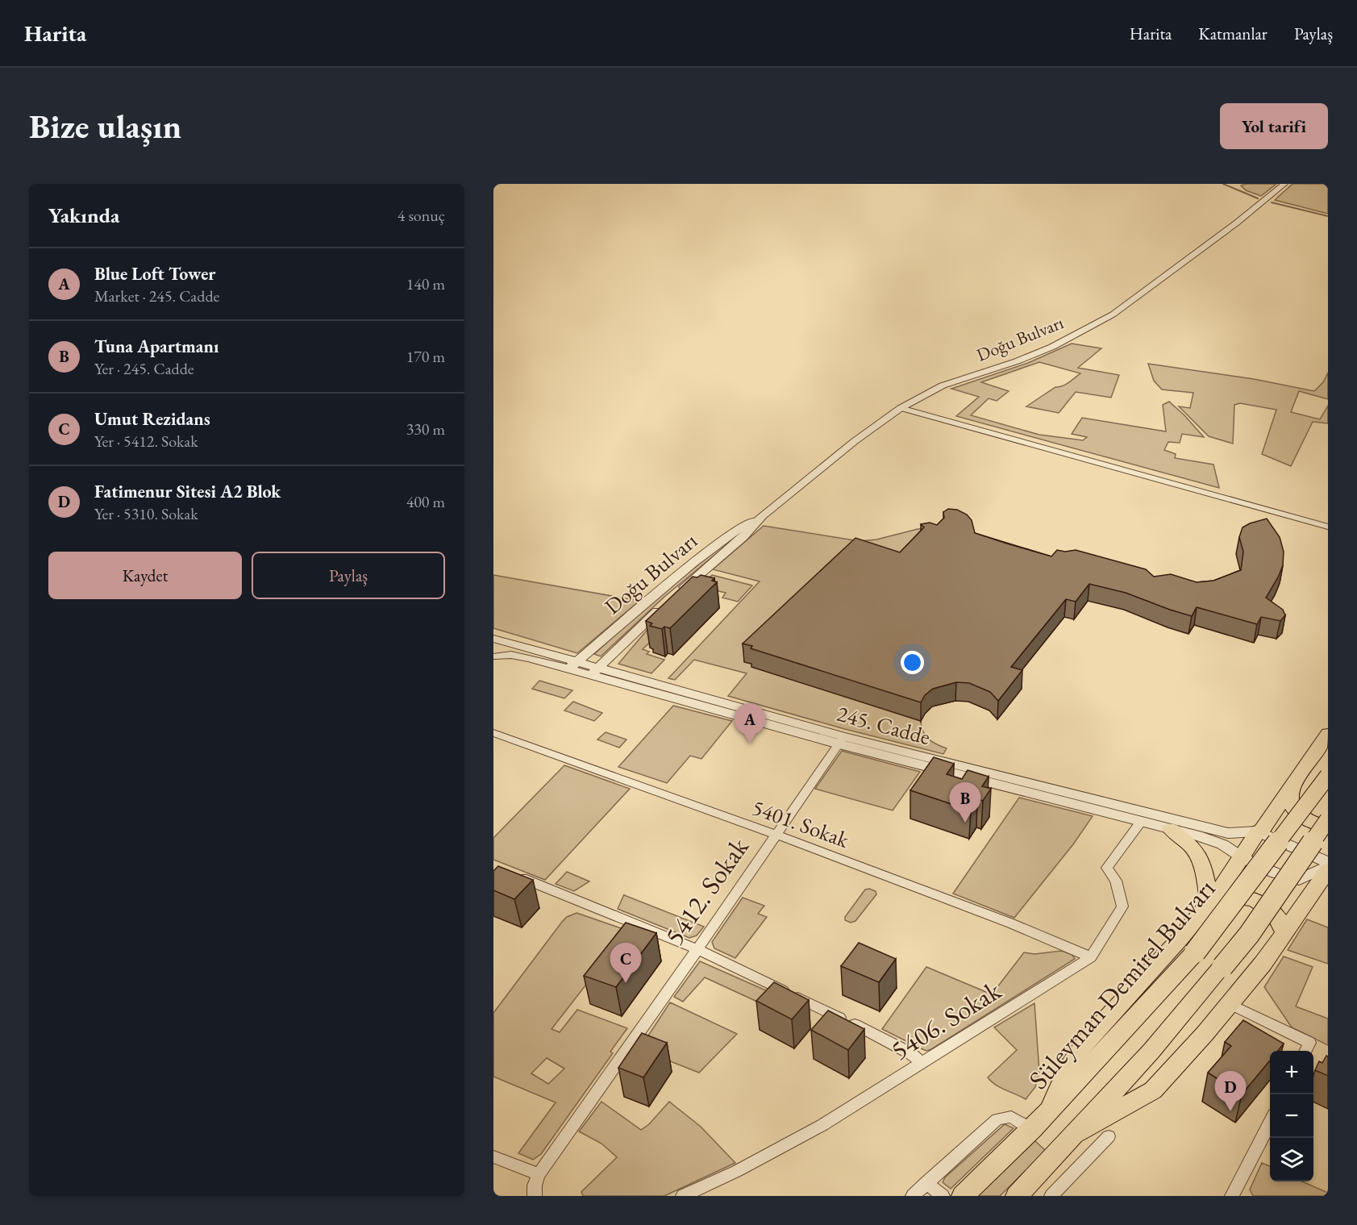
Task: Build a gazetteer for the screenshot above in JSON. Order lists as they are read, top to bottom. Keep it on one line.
{"streets":{"highway":["Süleyman Demirel Bulvarı"],"street":["Doğu Bulvarı","245. Cadde","5401. Sokak","5412. Sokak","5406. Sokak"]},"crossings":[["Doğu Bulvarı","245. Cadde"],["245. Cadde","5412. Sokak"],["245. Cadde","5406. Sokak"],["5401. Sokak","5412. Sokak"],["5401. Sokak","5406. Sokak"]],"page":{"header":"Harita","nav":["Harita","Katmanlar","Paylaş"],"buttons":["Yol tarifi",["Kaydet","Paylaş"]],"title":"Bize ulaşın","heading":["Yakında","4 sonuç"],"list":[{"mark":"A","name":"Blue Loft Tower","note":"Market · 245. Cadde","value":"140 m"},{"mark":"B","name":"Tuna Apartmanı","note":"Yer · 245. Cadde","value":"170 m"},{"mark":"C","name":"Umut Rezidans","note":"Yer · 5412. Sokak","value":"330 m"},{"mark":"D","name":"Fatimenur Sitesi A2 Blok","note":"Yer · 5310. Sokak","value":"400 m"}],"pins":["A","B","C","D"],"map_buttons":["+","−"]}}
